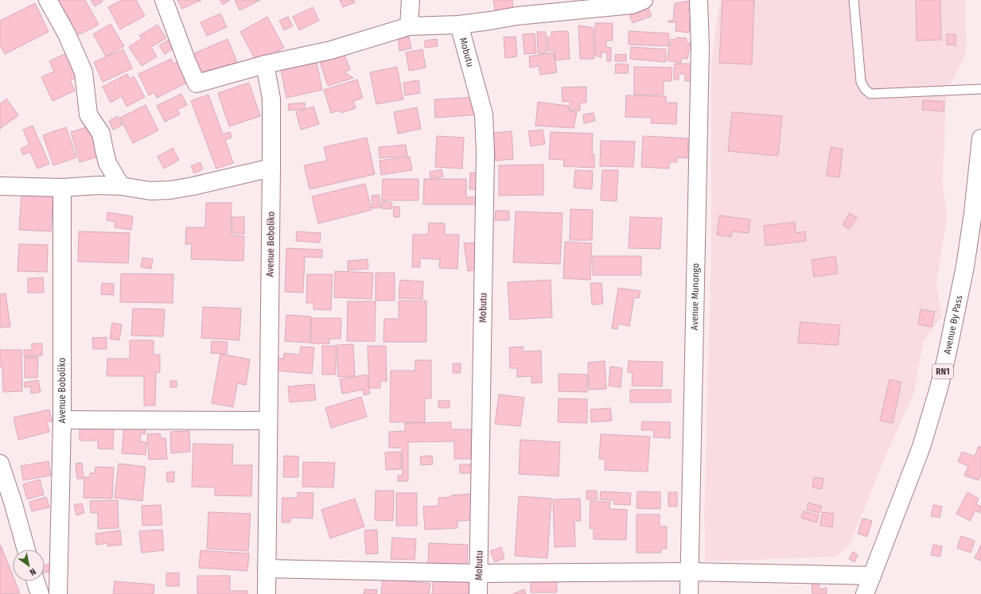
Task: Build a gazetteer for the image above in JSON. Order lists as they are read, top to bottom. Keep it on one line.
{"streets":{"main road":["Mobutu","Avenue Boboliko","Avenue Munongo","Avenue By Pass","RN1"]},"north":"bottom right"}
